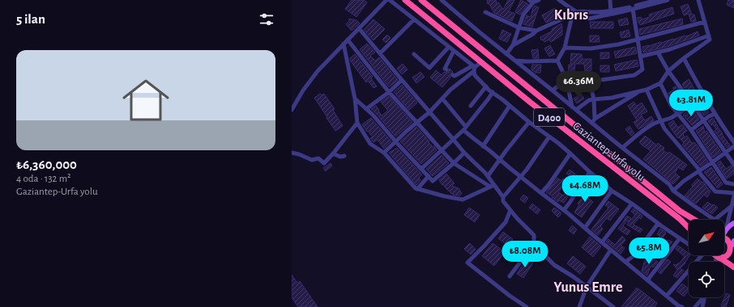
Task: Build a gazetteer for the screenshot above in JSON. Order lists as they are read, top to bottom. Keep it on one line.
{"streets":{"highway":["D400","Gaziantep-Urfa yolu"]},"districts":["Kıbrıs","Yunus Emre"],"north":"top right","page":{"heading":"5 ilan","list":[{"name":"₺6,360,000","note":"4 oda · 132 m² · Gaziantep-Urfa yolu"}],"price":["₺6.36M","₺3.81M","₺4.68M","₺5.8M","₺8.08M"]}}
